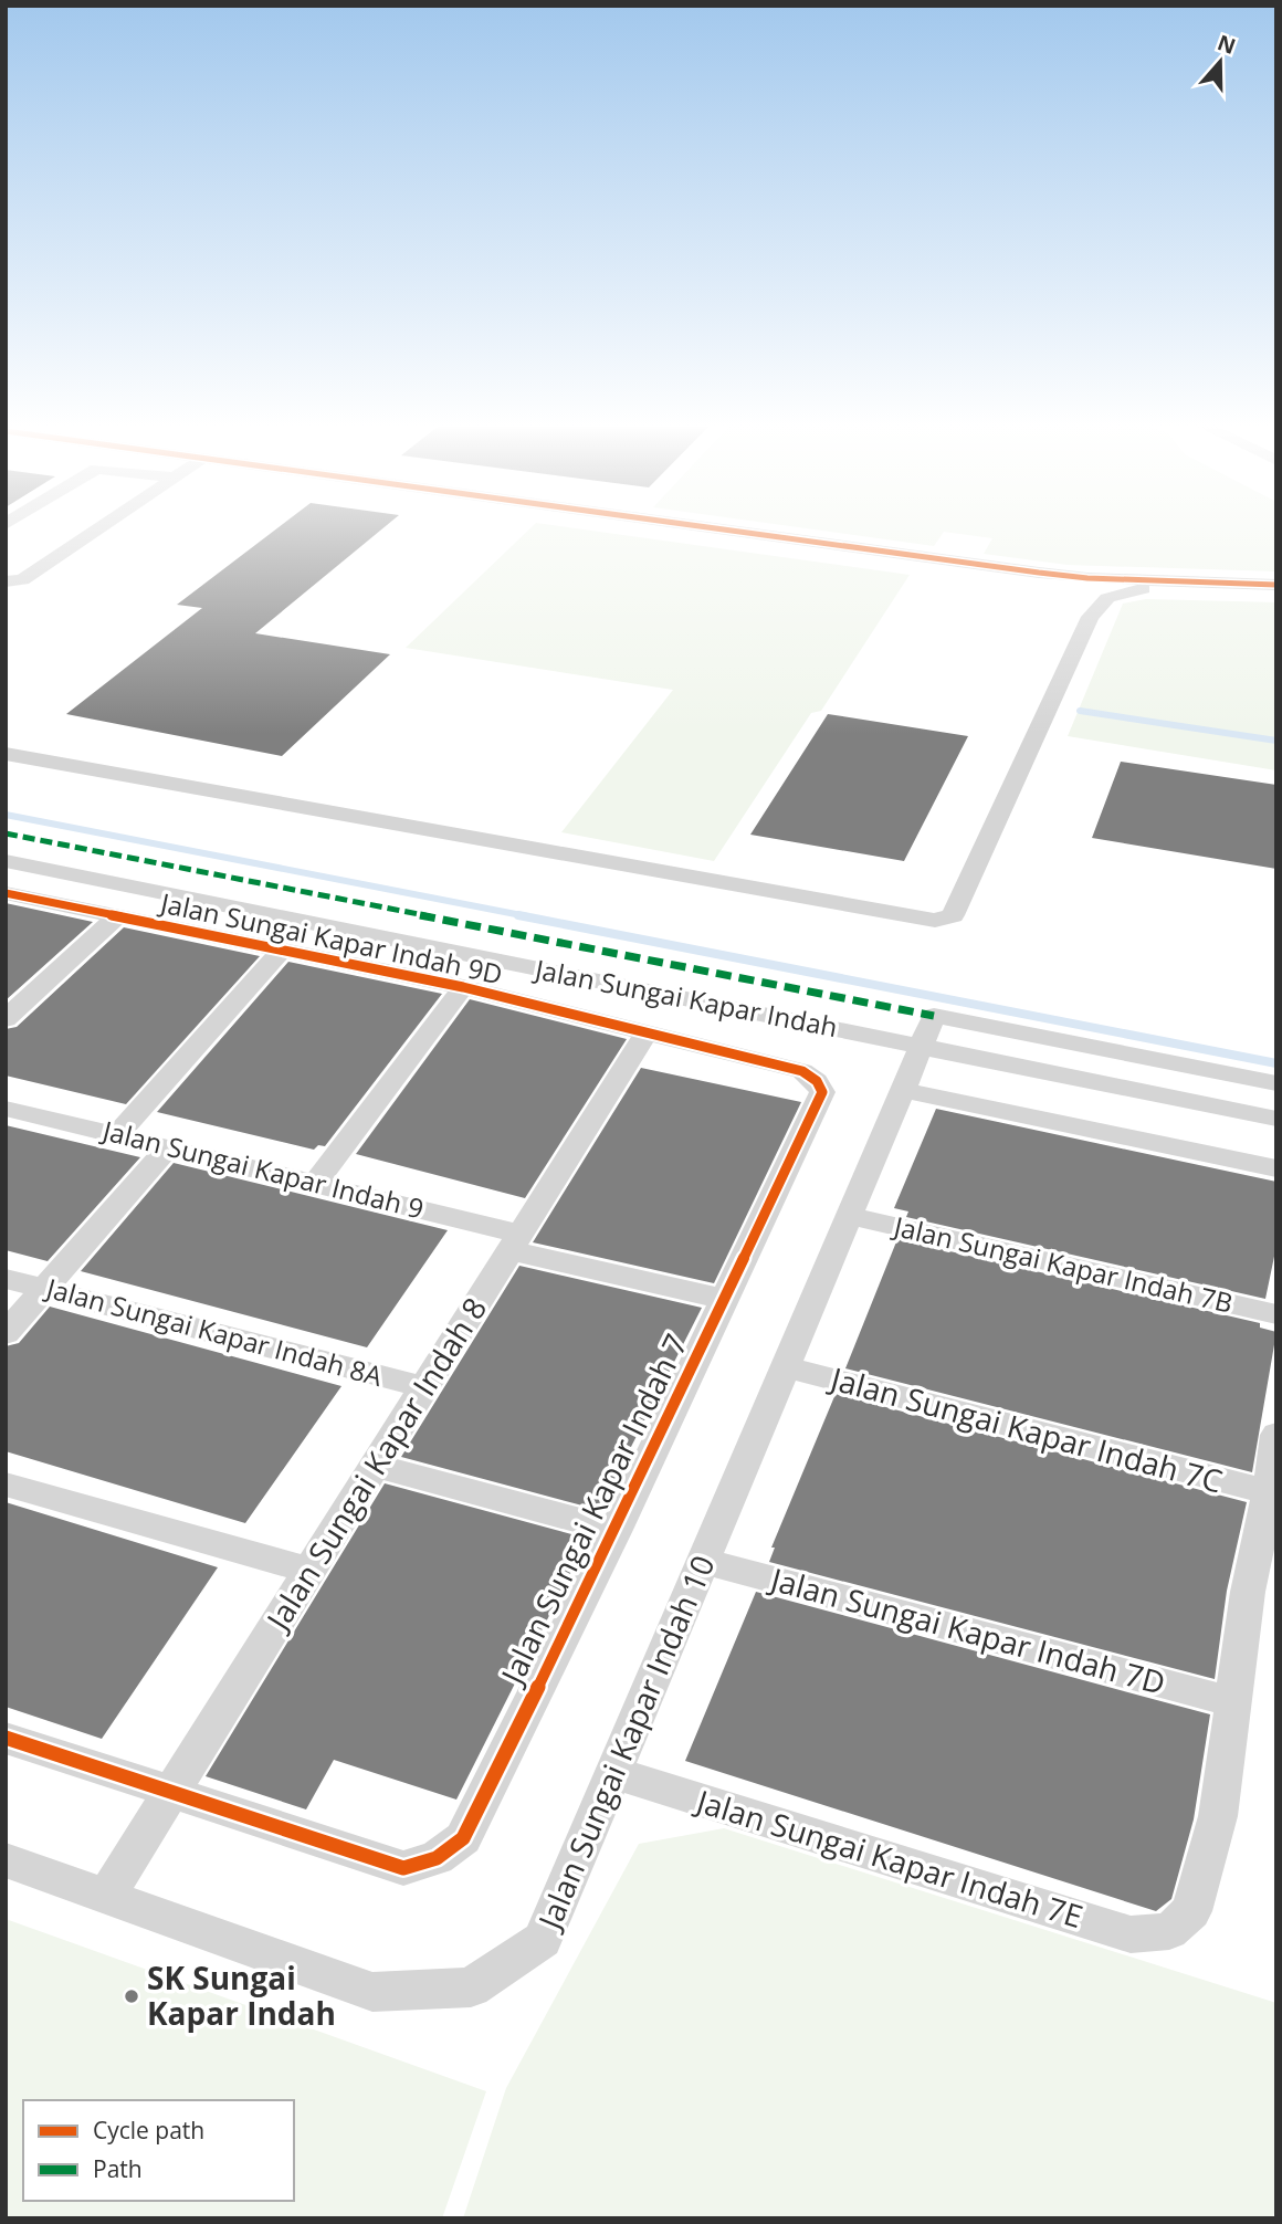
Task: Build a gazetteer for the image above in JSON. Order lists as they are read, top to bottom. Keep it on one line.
{"streets":{"street":["Jalan Sungai Kapar Indah 9D","Jalan Sungai Kapar Indah","Jalan Sungai Kapar Indah 9","Jalan Sungai Kapar Indah 7B","Jalan Sungai Kapar Indah 8A","Jalan Sungai Kapar Indah 7C","Jalan Sungai Kapar Indah 8","Jalan Sungai Kapar Indah 7","Jalan Sungai Kapar Indah 7D","Jalan Sungai Kapar Indah 10","Jalan Sungai Kapar Indah 7E"]},"crossings":[["Jalan Sungai Kapar Indah 9D","Jalan Sungai Kapar Indah 8"],["Jalan Sungai Kapar Indah 9D","Jalan Sungai Kapar Indah 7"],["Jalan Sungai Kapar Indah","Jalan Sungai Kapar Indah 10"],["Jalan Sungai Kapar Indah 9","Jalan Sungai Kapar Indah 8"],["Jalan Sungai Kapar Indah 9","Jalan Sungai Kapar Indah 7"],["Jalan Sungai Kapar Indah 7B","Jalan Sungai Kapar Indah 10"],["Jalan Sungai Kapar Indah 8A","Jalan Sungai Kapar Indah 8"],["Jalan Sungai Kapar Indah 7C","Jalan Sungai Kapar Indah 10"],["Jalan Sungai Kapar Indah 8","Jalan Sungai Kapar Indah 7"],["Jalan Sungai Kapar Indah 8","Jalan Sungai Kapar Indah 10"],["Jalan Sungai Kapar Indah 7D","Jalan Sungai Kapar Indah 10"],["Jalan Sungai Kapar Indah 7D","Jalan Sungai Kapar Indah 7E"],["Jalan Sungai Kapar Indah 10","Jalan Sungai Kapar Indah 7E"]],"places":["SK Sungai Kapar Indah"],"legend":["Cycle path","Path"],"north":"top"}
